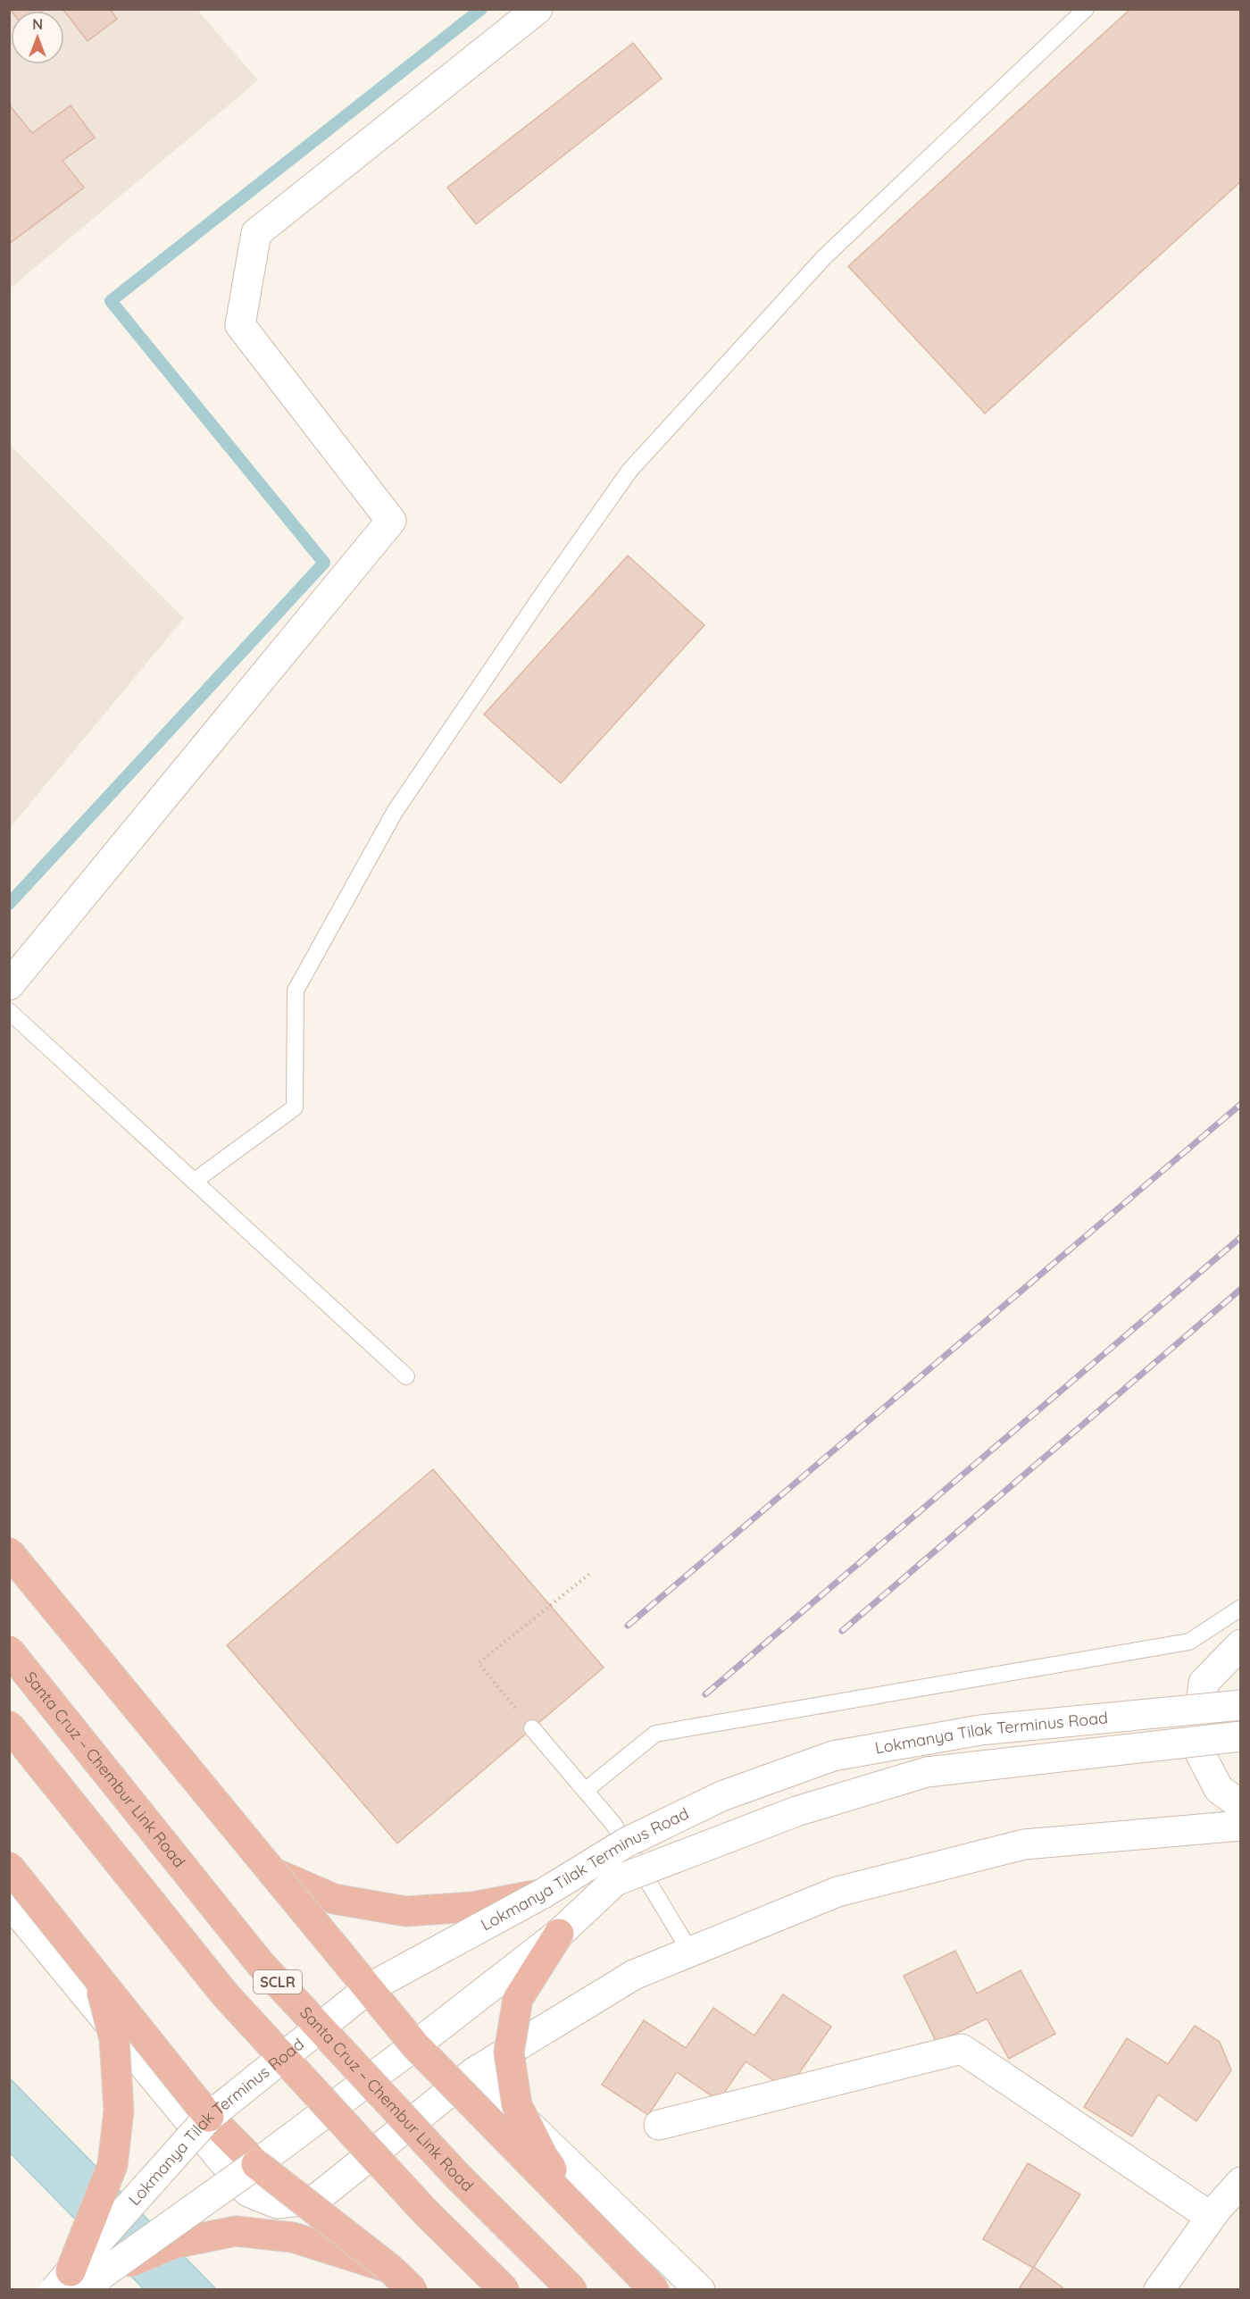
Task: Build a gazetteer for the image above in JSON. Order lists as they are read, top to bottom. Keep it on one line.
{"streets":{"highway":["Santa Cruz – Chembur Link Road","SCLR"],"street":["Lokmanya Tilak Terminus Road"]},"north":"top"}
